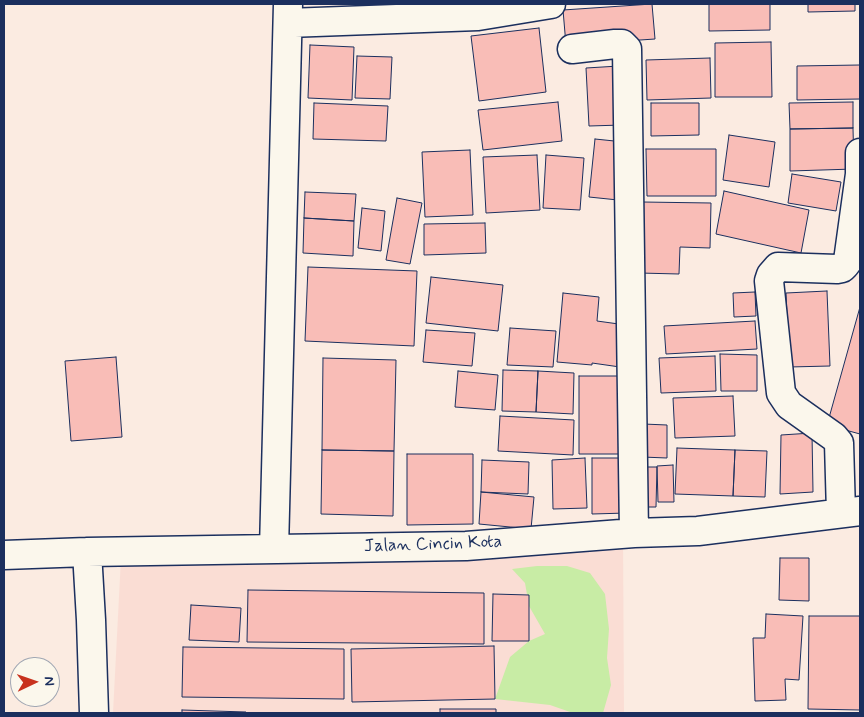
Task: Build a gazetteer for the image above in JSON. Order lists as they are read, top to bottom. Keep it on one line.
{"streets":{"street":["Jalan Cincin Kota"]},"north":"right"}
